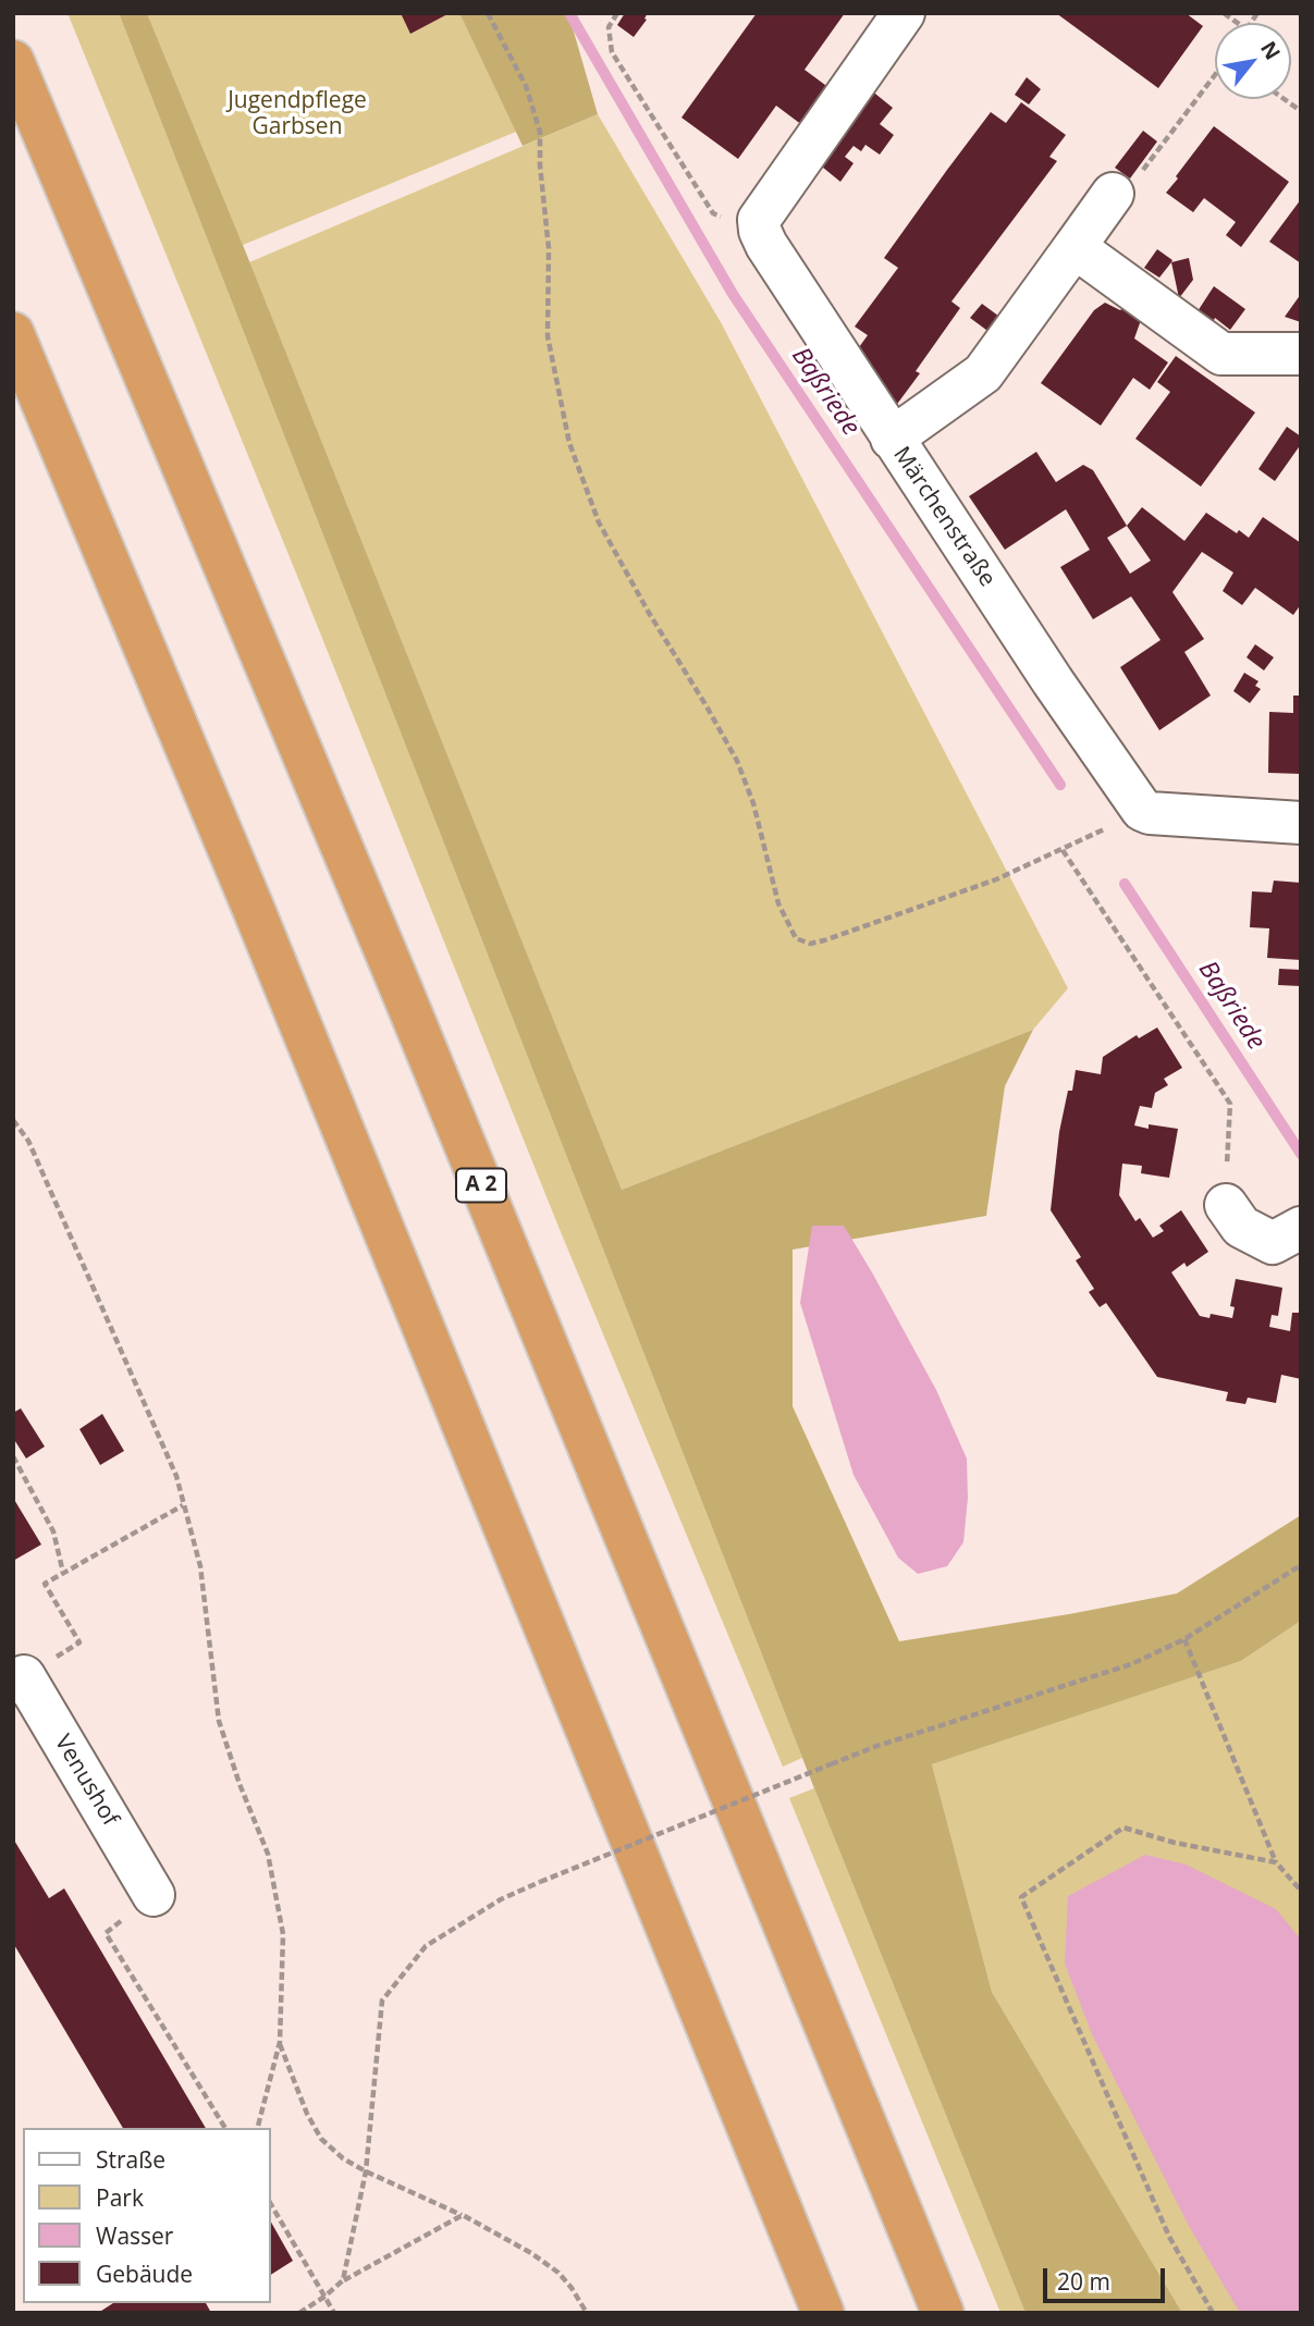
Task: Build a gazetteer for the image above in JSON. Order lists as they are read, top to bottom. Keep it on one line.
{"streets":{"highway":["A 2"],"street":["Märchenstraße","Venushof"]},"water":["Baßriede"],"parks":["Jugendpflege Garbsen"],"legend":["Straße","Park","Wasser","Gebäude"],"scale_bar":"20 m","north":"top right"}
